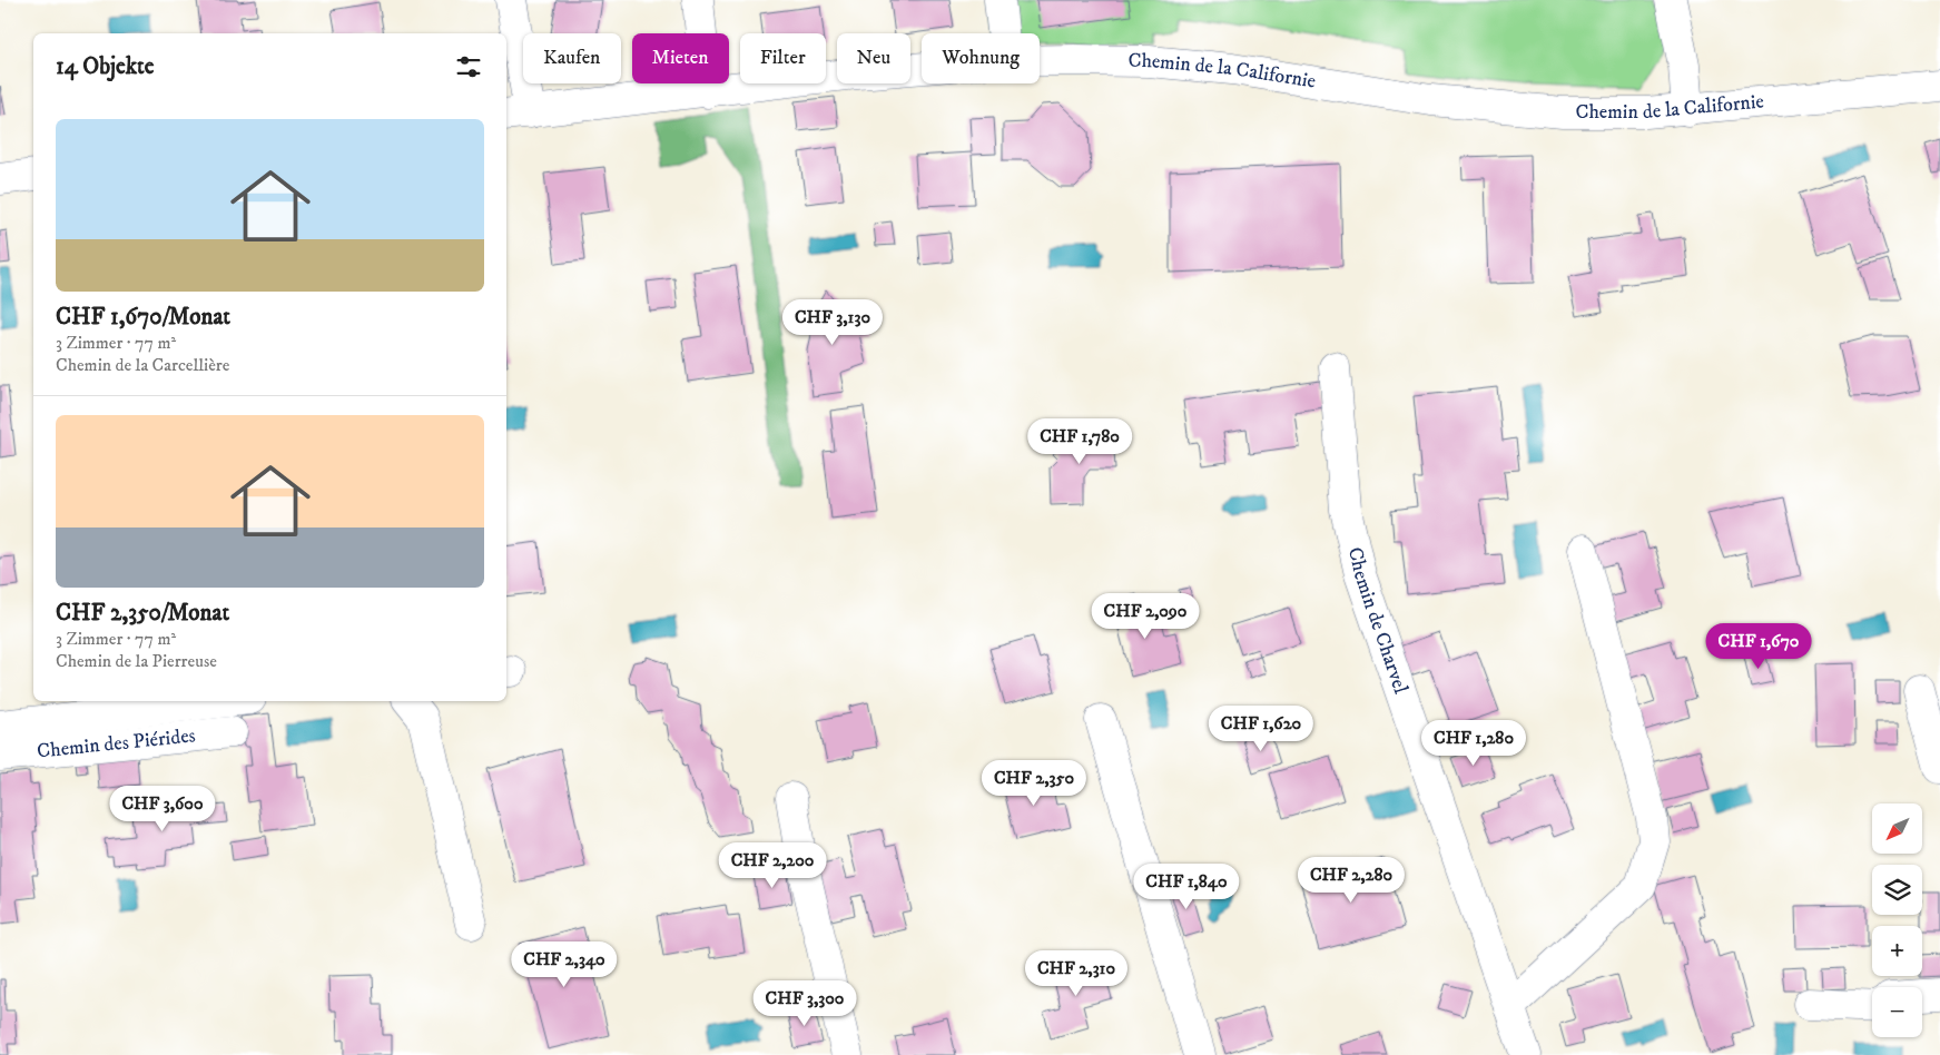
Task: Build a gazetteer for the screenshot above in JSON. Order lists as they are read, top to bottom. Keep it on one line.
{"streets":{"street":["Chemin de la Californie","Chemin de Charvel","Chemin des Piérides"]},"north":"bottom left","page":{"chip":["Kaufen","Mieten","Filter","Neu","Wohnung"],"heading":"14 Objekte","list":[{"name":"CHF 1,670/Monat","note":"3 Zimmer · 77 m² · Chemin de la Carcellière"},{"name":"CHF 2,350/Monat","note":"3 Zimmer · 77 m² · Chemin de la Pierreuse"}],"price":["CHF 3,130","CHF 1,780","CHF 2,090","CHF 1,670","CHF 1,620","CHF 1,280","CHF 2,350","CHF 3,600","CHF 2,200","CHF 2,280","CHF 1,840","CHF 2,340","CHF 2,310","CHF 3,300"],"map_buttons":["+","−"]}}
